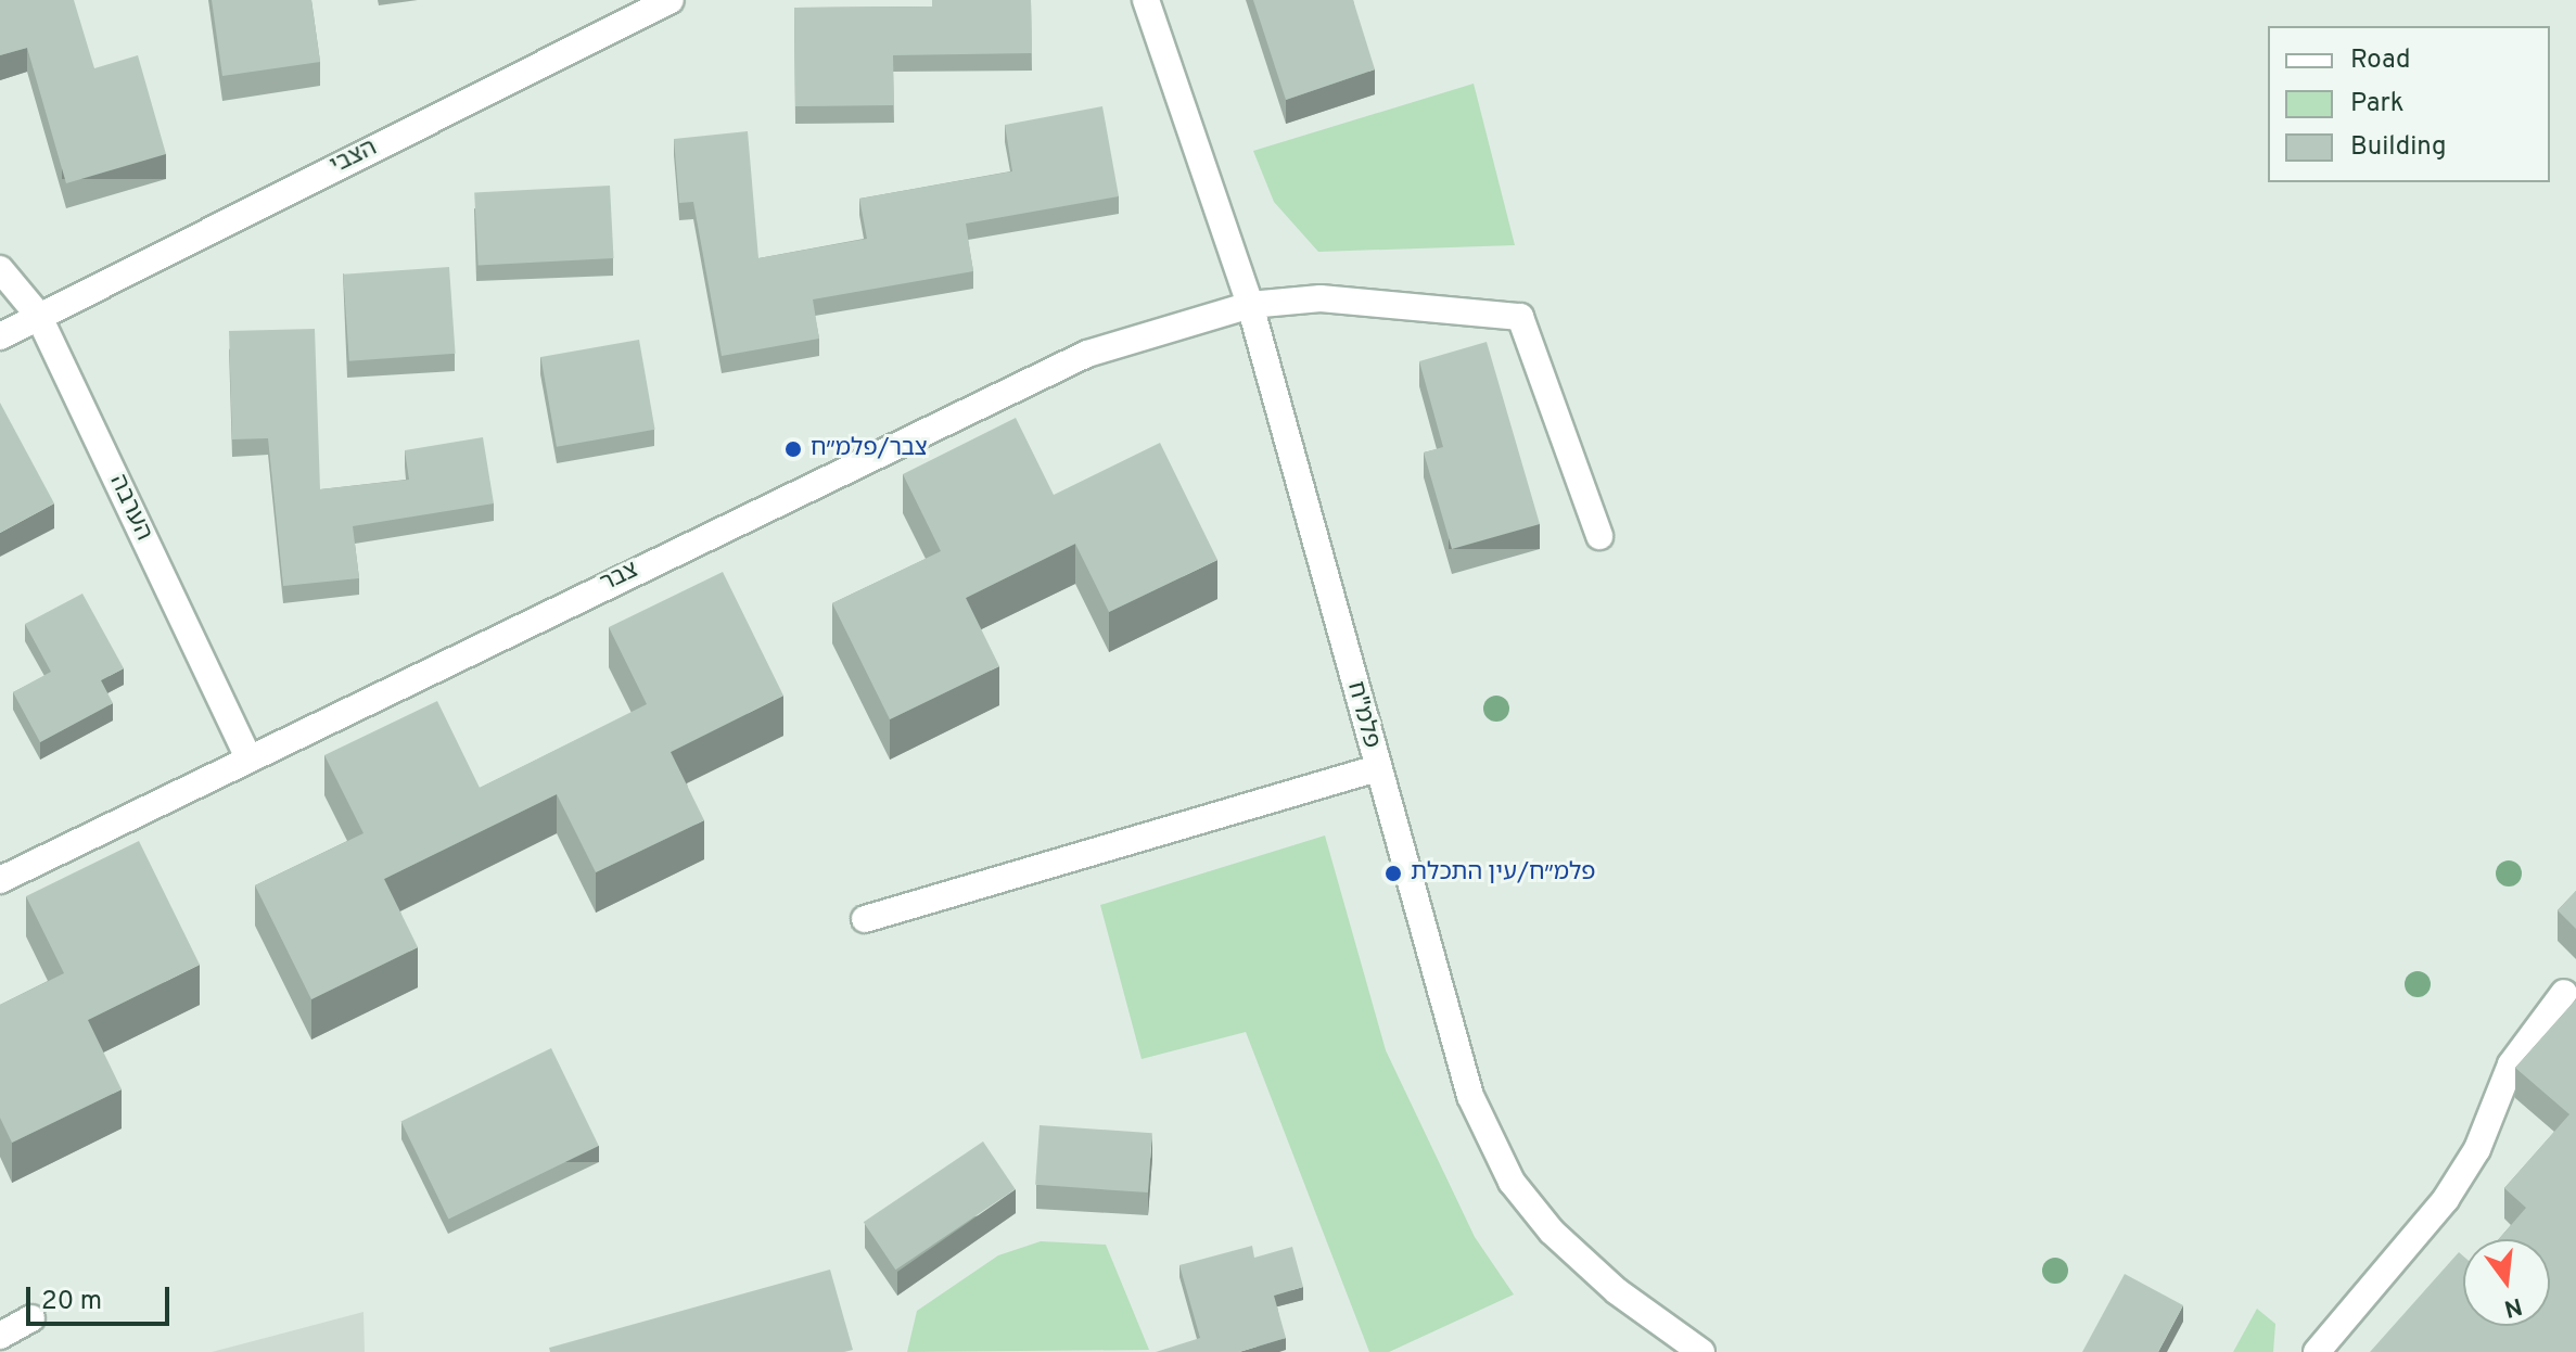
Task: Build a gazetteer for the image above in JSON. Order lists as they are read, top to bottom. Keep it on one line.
{"streets":{"street":["הצבי","הערבה","צבר","פלמ\"ח"]},"crossings":[["הצבי","הערבה"],["הערבה","צבר"],["צבר","פלמ\"ח"]],"places":["צבר/פלמ״ח","פלמ״ח/עין התכלת"],"legend":["Road","Park","Building"],"scale_bar":"20 m","north":"bottom"}
